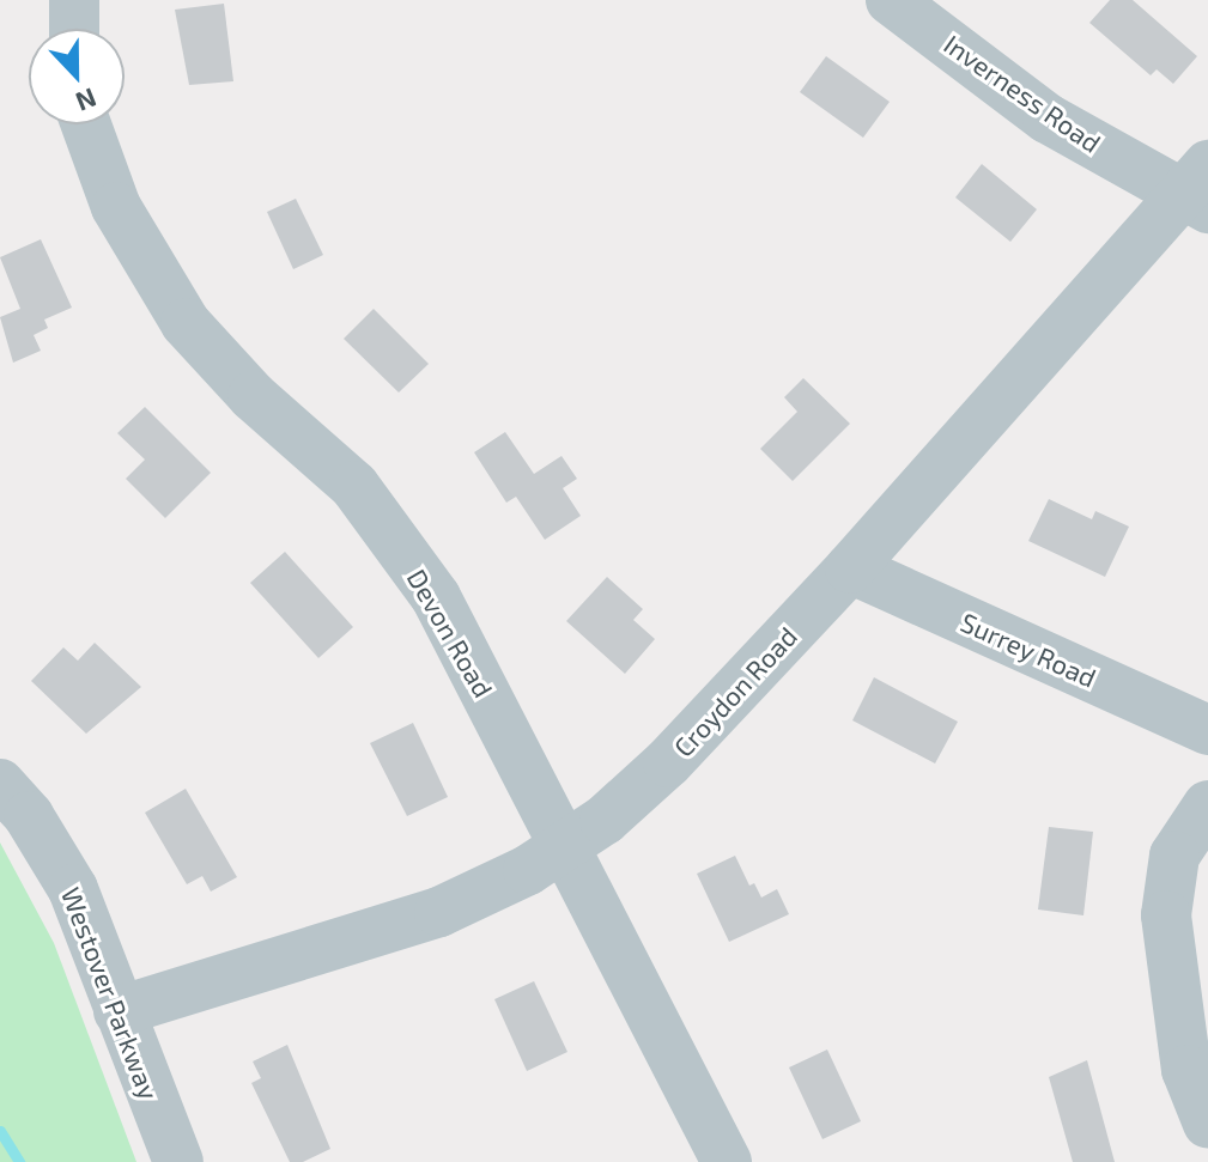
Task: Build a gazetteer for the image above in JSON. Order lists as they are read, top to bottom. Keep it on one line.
{"streets":{"street":["Inverness Road","Devon Road","Surrey Road","Croydon Road","Westover Parkway"]},"crossings":[["Inverness Road","Croydon Road"],["Devon Road","Croydon Road"],["Surrey Road","Croydon Road"],["Croydon Road","Westover Parkway"]],"north":"bottom"}
